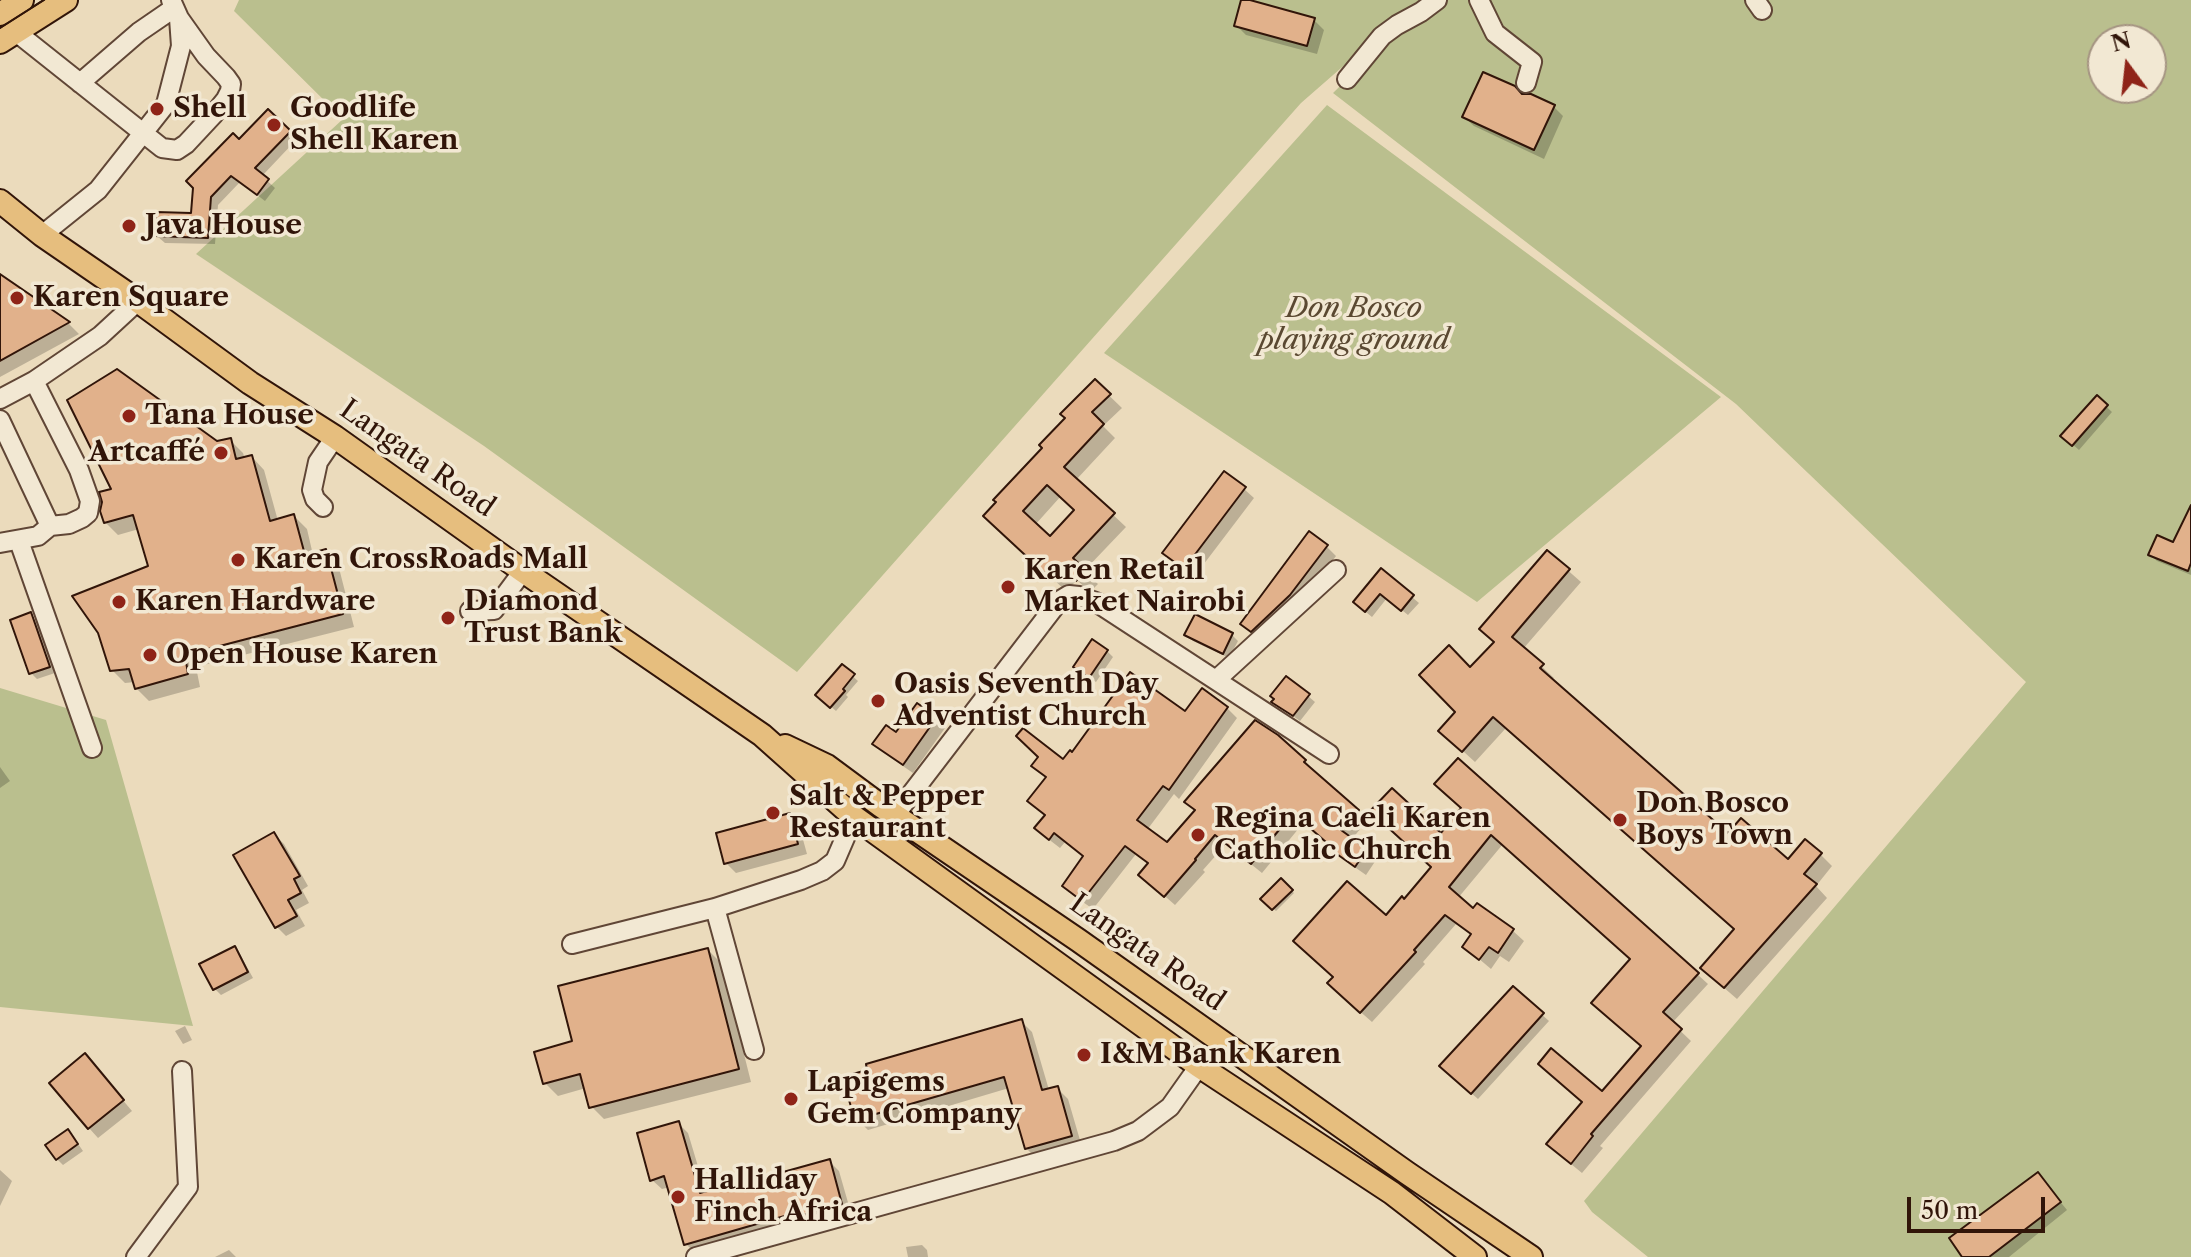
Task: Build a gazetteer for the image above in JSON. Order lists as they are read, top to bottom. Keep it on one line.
{"streets":{"main road":["Langata Road"]},"parks":["Don Bosco playing ground"],"places":["Shell","Goodlife Shell Karen","Java House","Karen Square","Tana House","Artcaffé","Karen CrossRoads Mall","Karen Retail Market Nairobi","Karen Hardware","Diamond Trust Bank","Open House Karen","Oasis Seventh Day Adventist Church","Salt & Pepper Restaurant","Don Bosco Boys Town","Regina Caeli Karen Catholic Church","I&M Bank Karen","Lapigems Gem Company","Halliday Finch Africa"],"scale_bar":"50 m","north":"top"}
